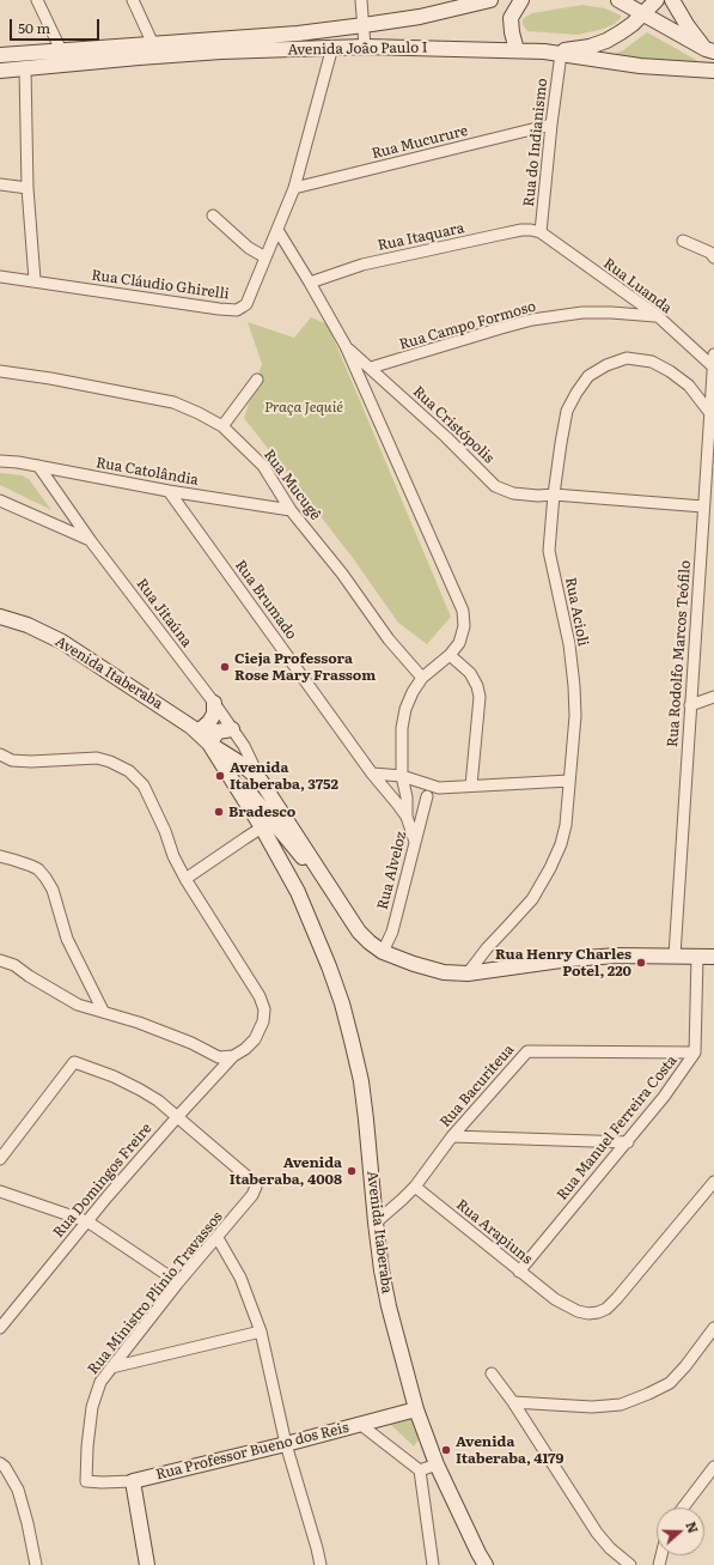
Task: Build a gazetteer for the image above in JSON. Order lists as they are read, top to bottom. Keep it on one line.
{"streets":{"main road":["Avenida João Paulo I","Avenida Itaberaba","Rua Professor Bueno dos Reis"],"street":["Rua Mucurure","Rua do Indianismo","Rua Itaquara","Rua Cláudio Ghirelli","Rua Luanda","Rua Campo Formoso","Rua Cristópolis","Rua Catolândia","Rua Mucugê","Rua Brumado","Rua Acioli","Rua Jitaúna","Rua Rodolfo Marcos Teófilo","Rua Alveloz","Rua Bacuriteua","Rua Manuel Ferreira Costa","Rua Domingos Freire","Rua Arapiuns","Rua Ministro Plínio Travassos"]},"crossings":[["Avenida João Paulo I","Rua do Indianismo"],["Avenida João Paulo I","Rua Cláudio Ghirelli"],["Rua Mucurure","Rua do Indianismo"],["Rua Mucurure","Rua Cláudio Ghirelli"],["Rua do Indianismo","Rua Itaquara"],["Rua do Indianismo","Rua Luanda"],["Rua Itaquara","Rua Luanda"],["Rua Luanda","Rua Campo Formoso"],["Rua Luanda","Rua Rodolfo Marcos Teófilo"],["Rua Campo Formoso","Rua Cristópolis"],["Rua Cristópolis","Rua Acioli"],["Rua Cristópolis","Rua Rodolfo Marcos Teófilo"],["Rua Catolândia","Rua Mucugê"],["Rua Catolândia","Rua Brumado"],["Rua Catolândia","Rua Jitaúna"],["Rua Mucugê","Rua Alveloz"],["Rua Brumado","Rua Alveloz"],["Rua Acioli","Rua Rodolfo Marcos Teófilo"],["Rua Jitaúna","Avenida Itaberaba"],["Avenida Itaberaba","Rua Bacuriteua"],["Avenida Itaberaba","Rua Professor Bueno dos Reis"],["Rua Bacuriteua","Rua Manuel Ferreira Costa"],["Rua Bacuriteua","Rua Arapiuns"],["Rua Manuel Ferreira Costa","Rua Arapiuns"],["Rua Domingos Freire","Rua Ministro Plínio Travassos"],["Rua Ministro Plínio Travassos","Rua Professor Bueno dos Reis"]],"parks":["Praça Jequié"],"places":["Cieja Professora Rose Mary Frassom","Avenida Itaberaba, 3752","Bradesco","Rua Henry Charles Potel, 220","Avenida Itaberaba, 4008","Avenida Itaberaba, 4179"],"scale_bar":"50 m","north":"right"}
